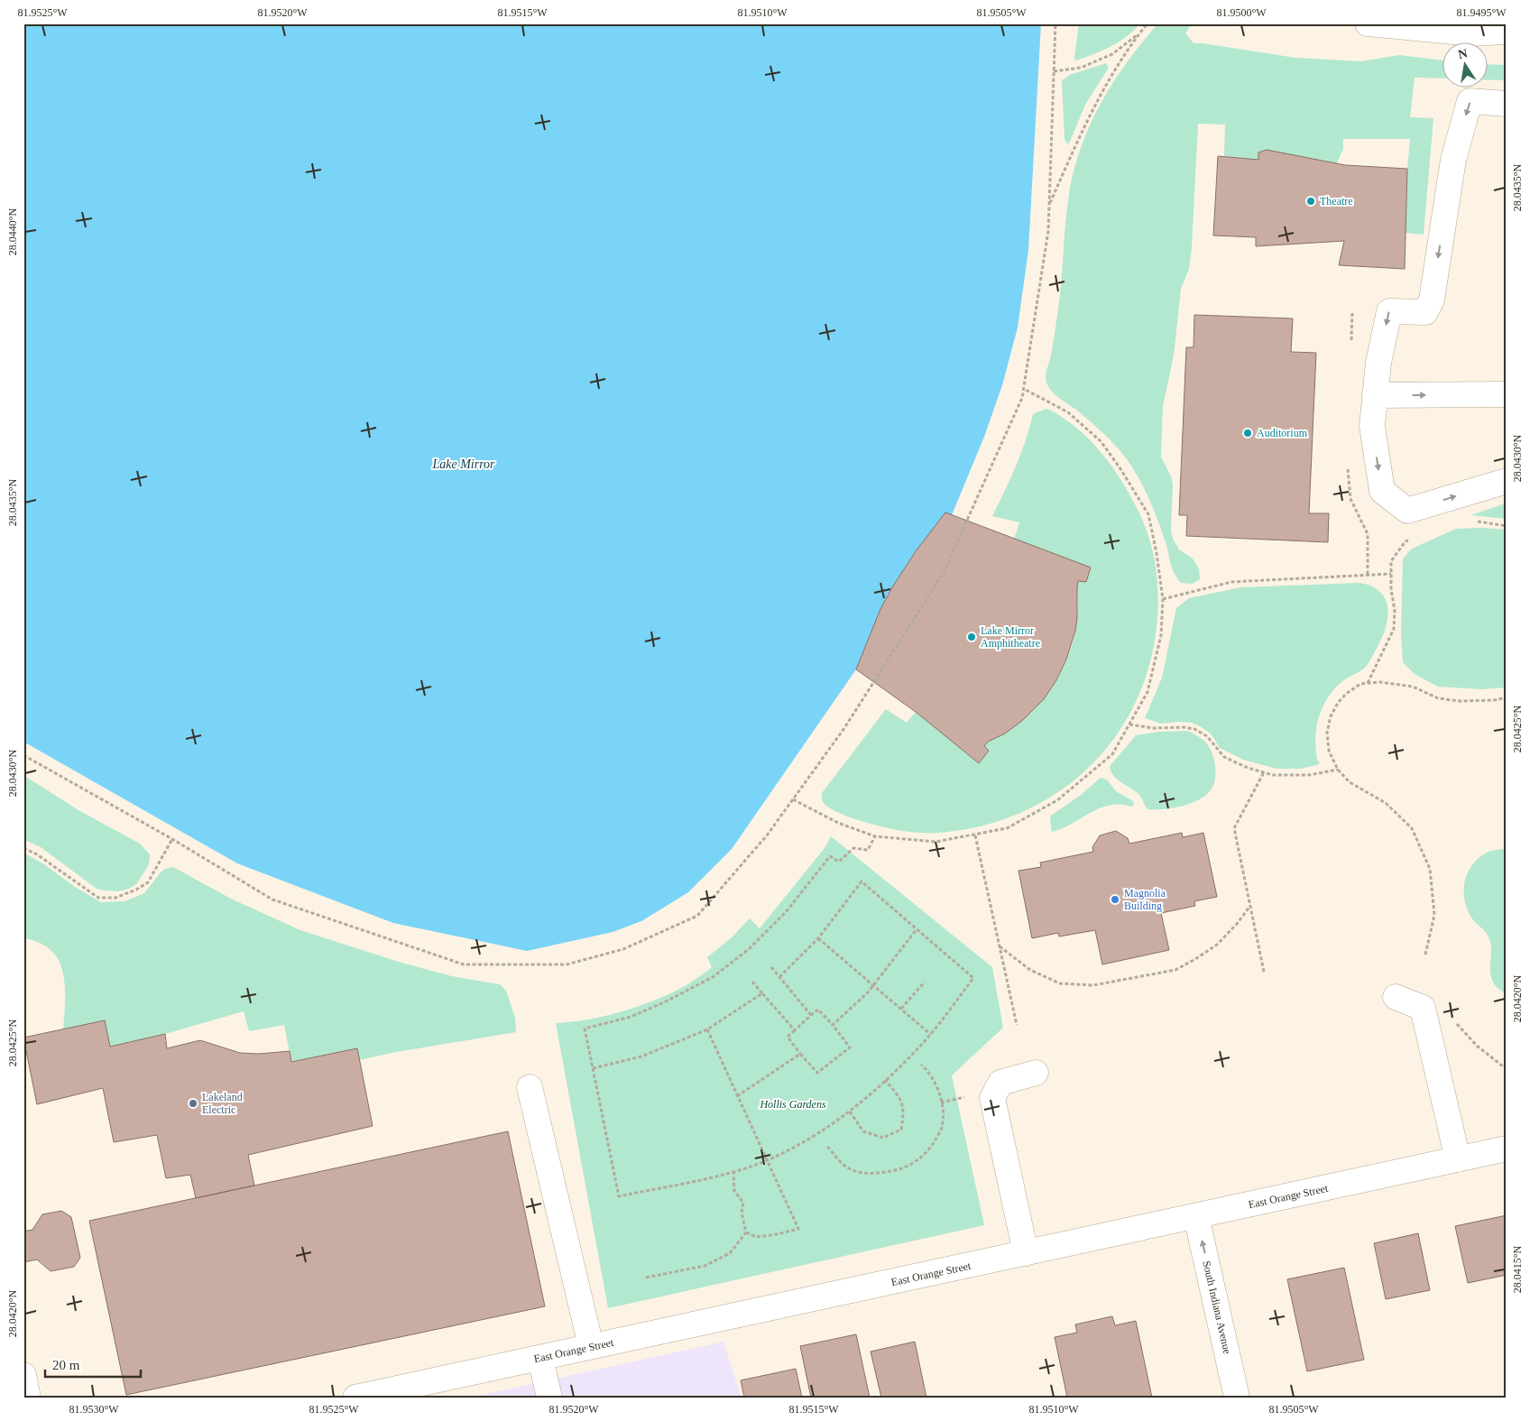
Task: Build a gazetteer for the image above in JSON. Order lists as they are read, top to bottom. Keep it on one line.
{"streets":{"street":["East Orange Street","South Indiana Avenue"]},"crossings":[["East Orange Street","South Indiana Avenue"]],"one_way":["South Indiana Avenue"],"water":["Lake Mirror"],"parks":["Hollis Gardens"],"places":["Theatre","Auditorium","Lake Mirror Amphitheatre","Magnolia Building","Lakeland Electric"],"scale_bar":"20 m","north":"top","coordinates":["81.9525°W","81.9520°W","81.9515°W","81.9510°W","81.9505°W","81.9500°W","81.9495°W","28.0435°N","28.0440°N","28.0430°N","28.0425°N","28.0420°N","28.0415°N","81.9530°W"]}
